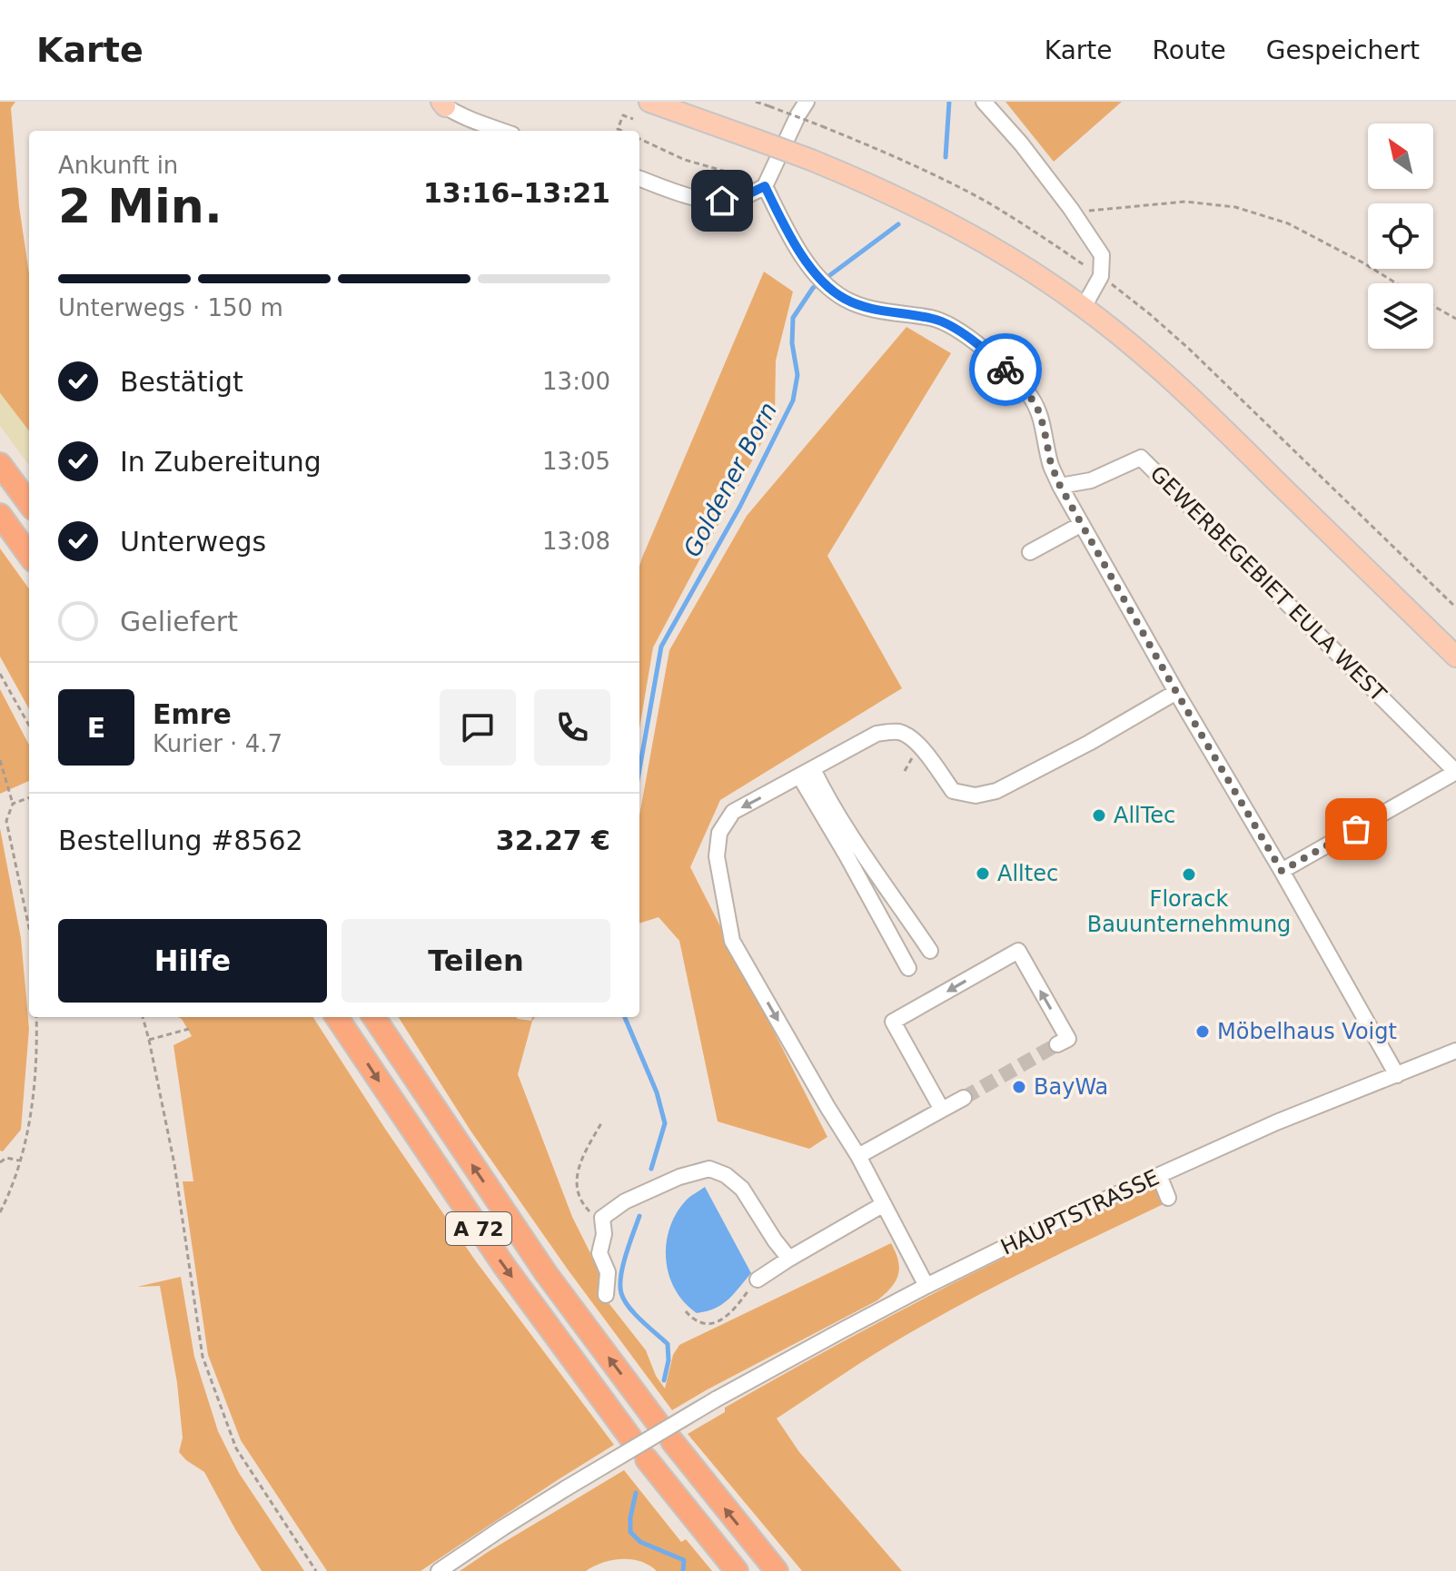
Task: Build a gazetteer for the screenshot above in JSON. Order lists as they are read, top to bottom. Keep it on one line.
{"streets":{"highway":["A 72"],"street":["GEWERBEGEBIET EULA WEST","HAUPTSTRASSE"]},"water":["Goldener Born"],"places":["AllTec","Alltec","Florack Bauunternehmung","Möbelhaus Voigt","BayWa"],"north":"top left","page":{"header":"Karte","nav":["Karte","Route","Gespeichert"],"heading":["2 Min.","Ankunft in","13:16–13:21"],"panel":["Emre","Kurier · 4.7","Bestellung #8562","32.27 €"],"bar":"Unterwegs · 150 m","list":[["Bestätigt","13:00"],["In Zubereitung","13:05"],["Unterwegs","13:08"],"Geliefert"],"round":"E","buttons":["Hilfe","Teilen"]}}
